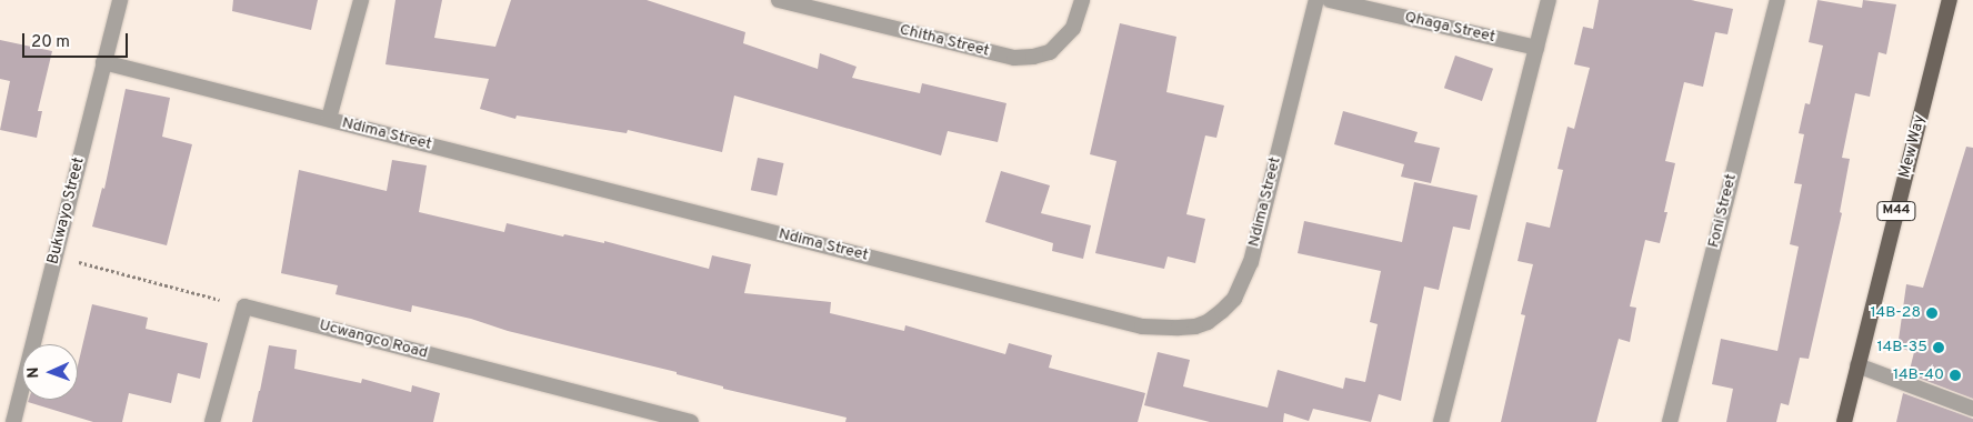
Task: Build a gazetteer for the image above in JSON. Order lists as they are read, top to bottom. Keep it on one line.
{"streets":{"main road":["Mew Way","M44"],"street":["Qhaga Street","Chitha Street","Ndima Street","Bukwayo Street","Foni Street","Ucwangco Road"]},"crossings":[["Ndima Street","Bukwayo Street"]],"places":["14B-28","14B-35","14B-40"],"scale_bar":"20 m","north":"left"}
